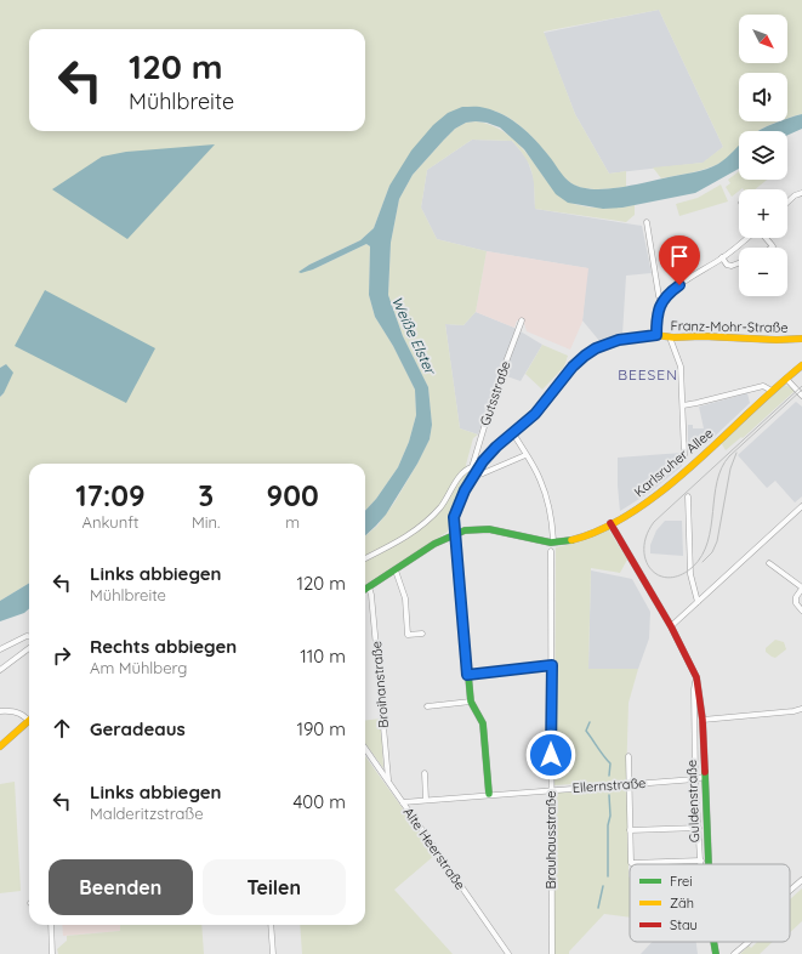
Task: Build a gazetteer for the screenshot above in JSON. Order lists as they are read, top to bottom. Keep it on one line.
{"streets":{"street":["Franz-Mohr-Straße","Gutsstraße","Karlsruher Allee","Broihanstraße","Ellernstraße","Guldenstraße","Brauhausstraße","Alte Heerstraße"]},"crossings":[["Franz-Mohr-Straße","Gutsstraße"],["Franz-Mohr-Straße","Karlsruher Allee"],["Karlsruher Allee","Broihanstraße"],["Karlsruher Allee","Guldenstraße"],["Broihanstraße","Alte Heerstraße"],["Ellernstraße","Guldenstraße"],["Ellernstraße","Brauhausstraße"],["Ellernstraße","Alte Heerstraße"]],"districts":["BEESEN"],"water":["Weiße Elster"],"legend":["Frei","Zäh","Stau"],"north":"bottom right","page":{"map_buttons":["+","−"],"turn":["120 m","Mühlbreite"],"eta":["17:09","Ankunft","3","Min.","900","m"],"list":[{"name":"Links abbiegen","note":"Mühlbreite","value":"120 m"},{"name":"Rechts abbiegen","note":"Am Mühlberg","value":"110 m"},{"name":"Geradeaus","value":"190 m"},{"name":"Links abbiegen","note":"Malderitzstraße","value":"400 m"}],"buttons":["Beenden","Teilen"]}}
